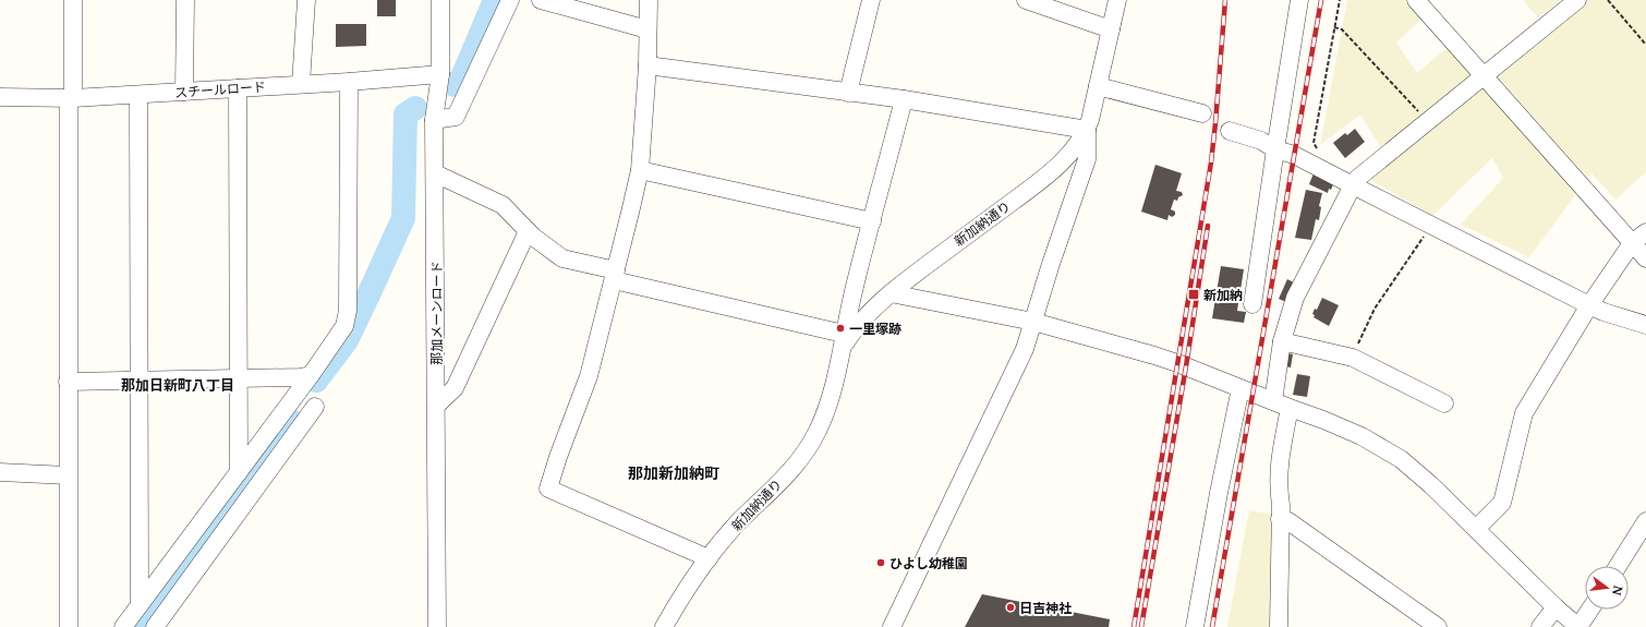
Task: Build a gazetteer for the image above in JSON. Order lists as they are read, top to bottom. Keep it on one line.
{"streets":{"street":["スチールロード","新加納通り","那加メーンロード"]},"crossings":[["スチールロード","那加メーンロード"]],"districts":["那加日新町八丁目","那加新加納町"],"places":{"transit":["新加納"],"other":["一里塚跡","ひよし幼稚園","日吉神社"]},"north":"right"}
